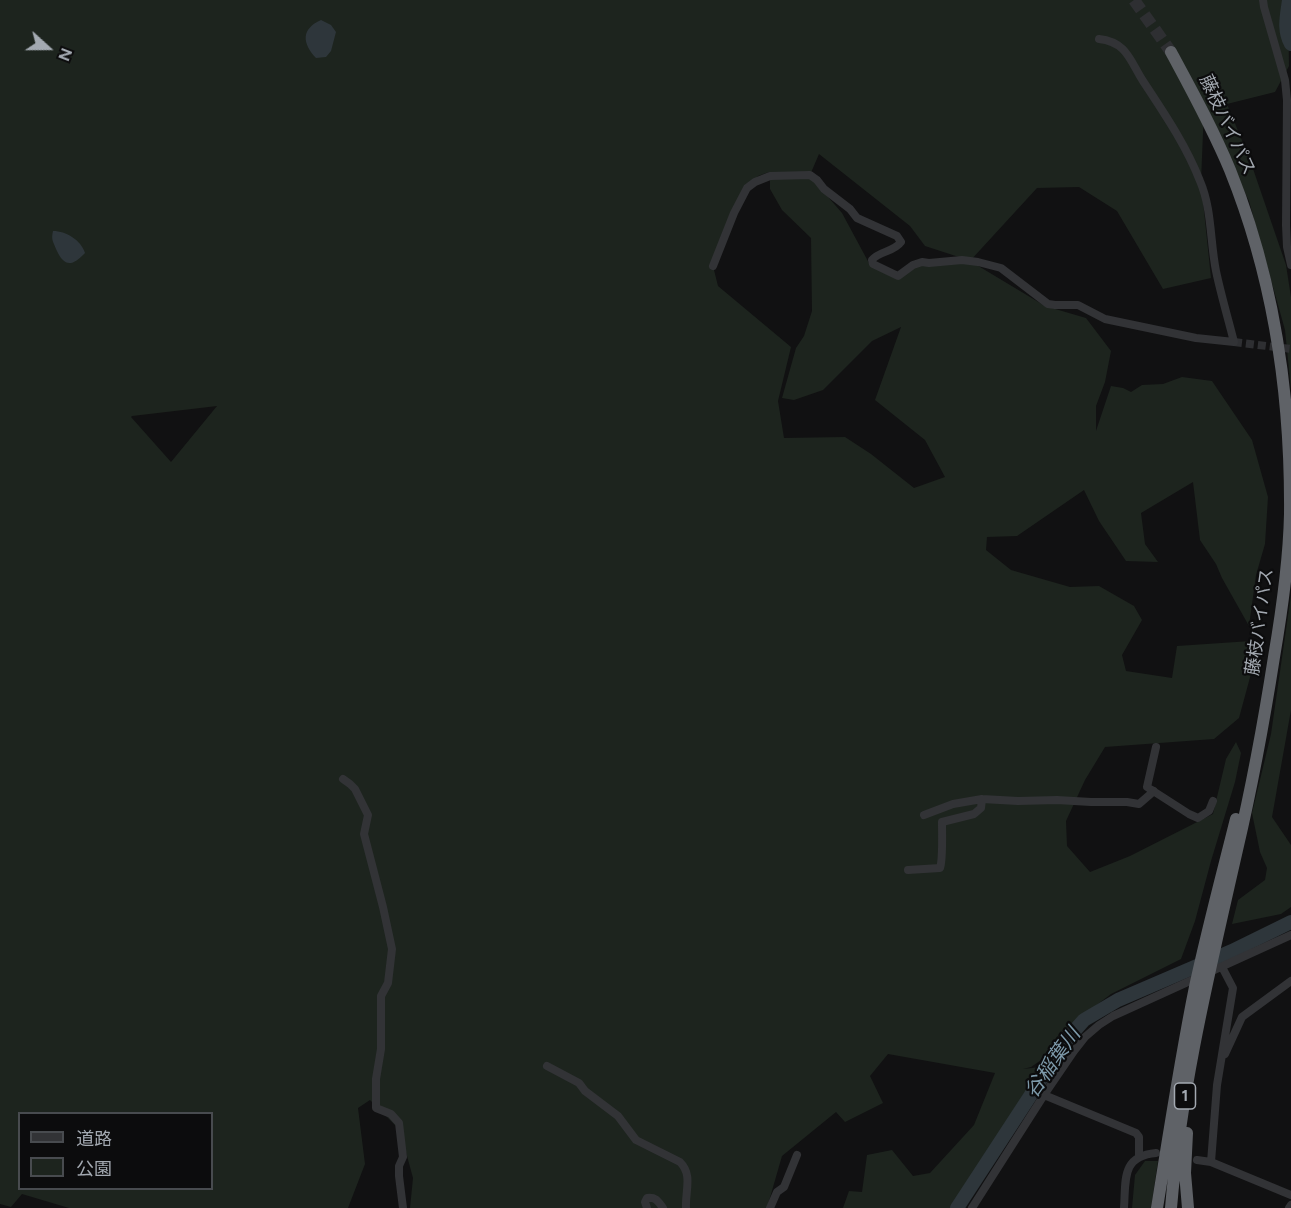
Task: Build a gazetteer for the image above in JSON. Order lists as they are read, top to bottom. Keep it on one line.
{"streets":{"highway":["藤枝バイパス","1"]},"crossings":[["藤枝バイパス","1"]],"water":["谷稲葉川"],"legend":["道路","公園"],"north":"right"}
